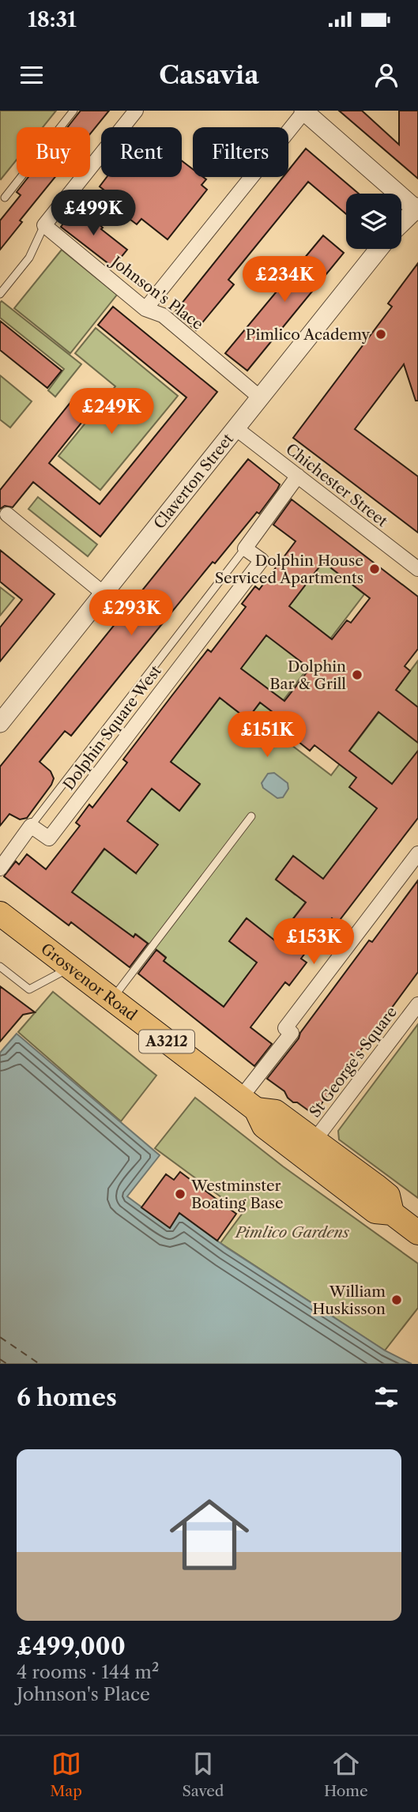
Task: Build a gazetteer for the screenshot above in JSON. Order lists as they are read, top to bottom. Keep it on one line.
{"streets":{"highway":["Grosvenor Road","A3212"],"street":["Johnson's Place","Claverton Street","Chichester Street","Dolphin Square West","St George's Square"]},"crossings":[["Johnson's Place","Claverton Street"],["Claverton Street","Chichester Street"],["Grosvenor Road","St George's Square"]],"parks":["Pimlico Gardens"],"places":["Pimlico Academy","Dolphin House Serviced Apartments","Dolphin Bar & Grill","Westminster Boating Base","William Huskisson"],"page":{"status":"18:31","header":"Casavia","chip":["Buy","Rent","Filters"],"price":["£499K","£234K","£249K","£293K","£151K","£153K"],"heading":"6 homes","list":[{"name":"£499,000","note":"4 rooms · 144 m² · Johnson's Place"}],"tabs":["Map","Saved","Home"]}}
